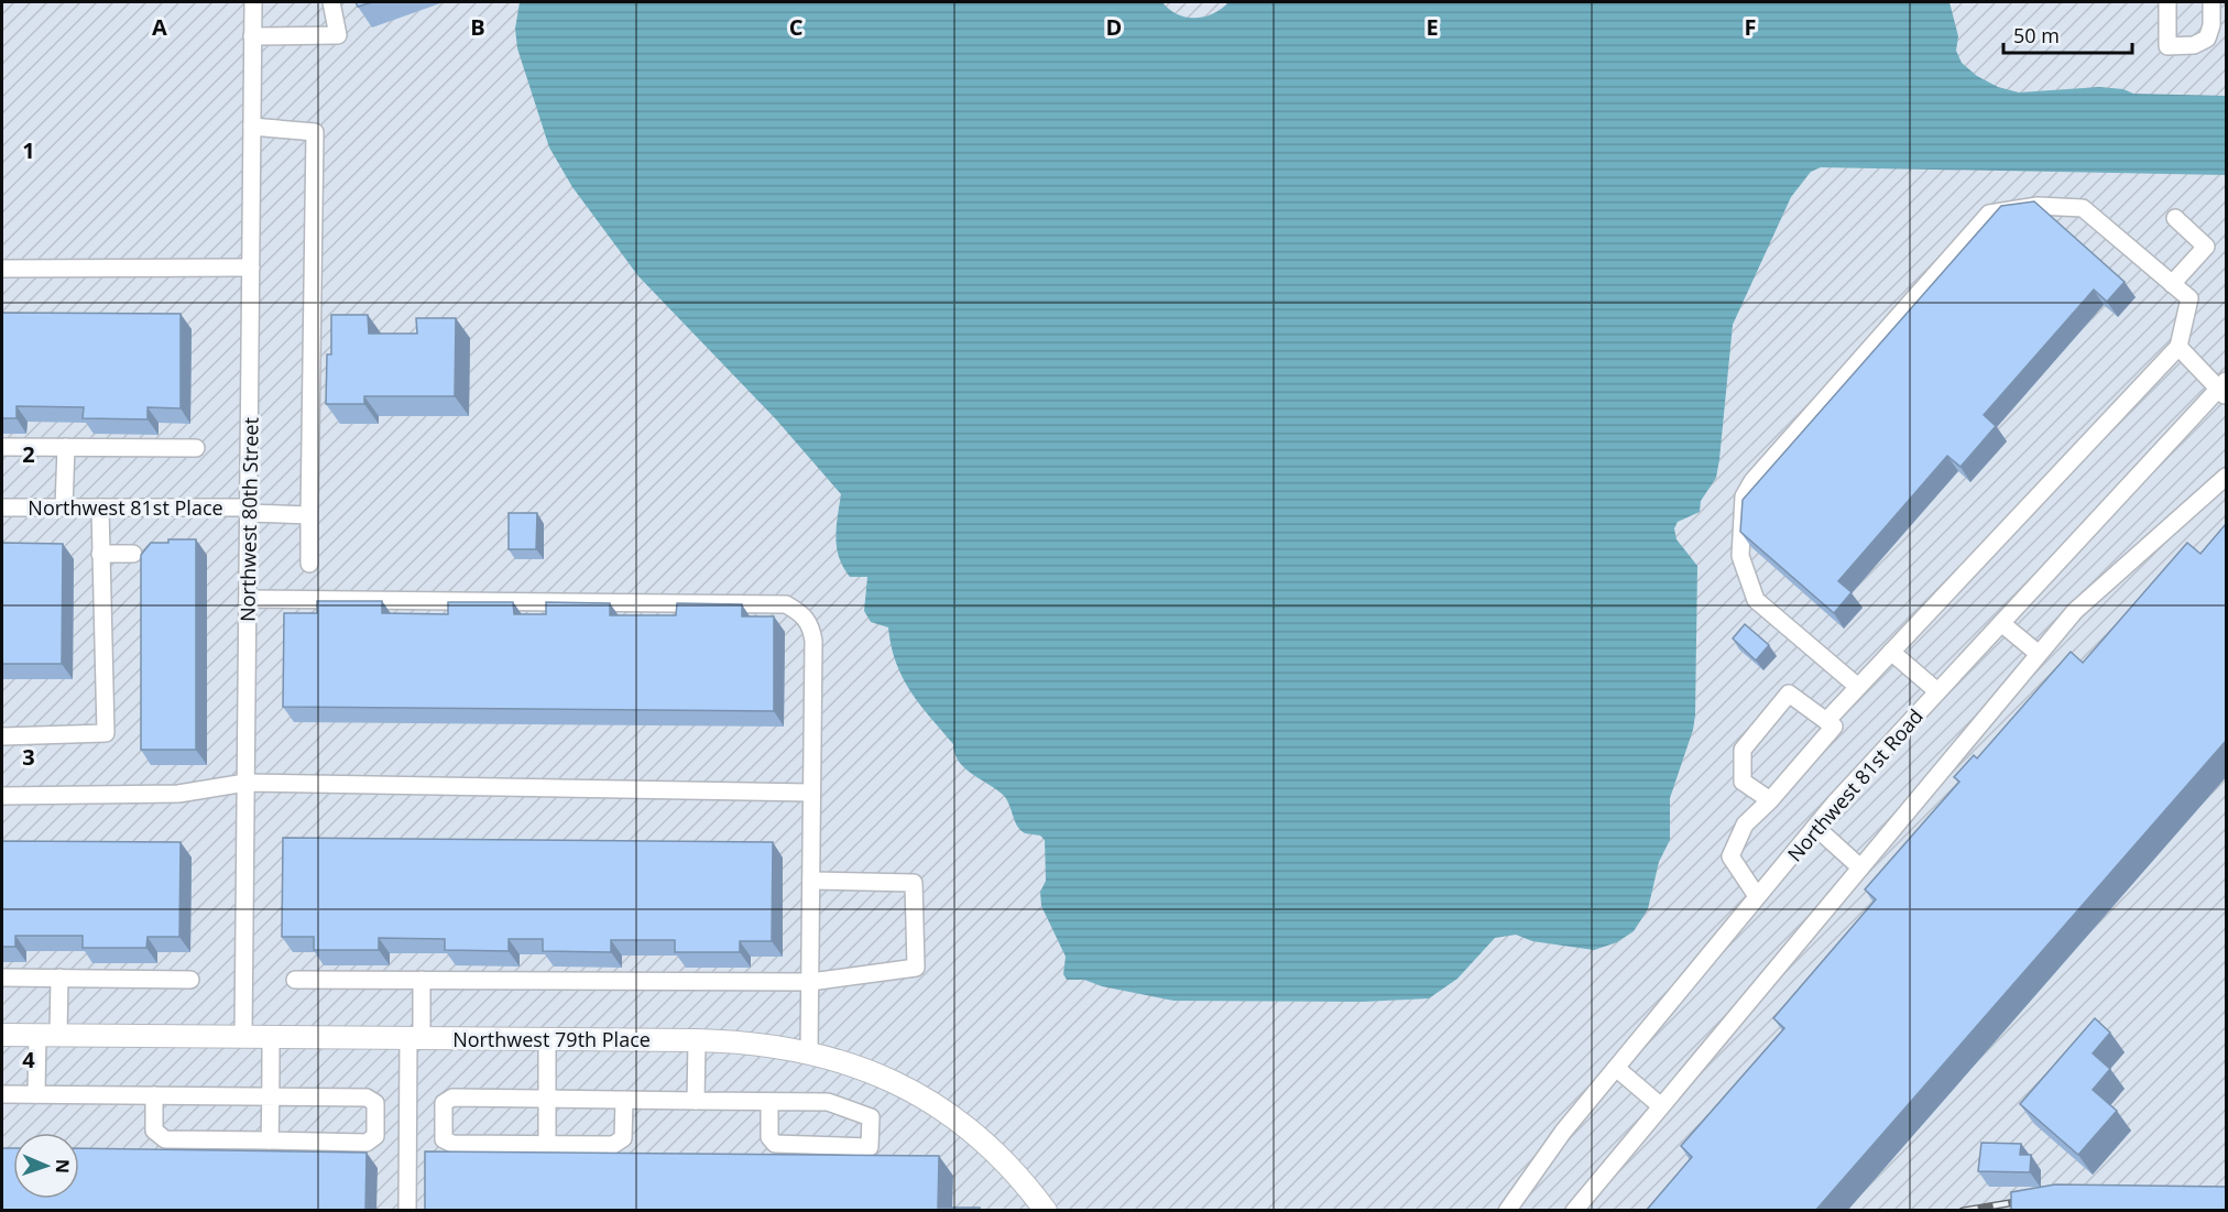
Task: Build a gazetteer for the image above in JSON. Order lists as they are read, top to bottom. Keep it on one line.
{"streets":{"main road":["Northwest 79th Place"],"street":["Northwest 81st Place","Northwest 80th Street","Northwest 81st Road"]},"crossings":[["Northwest 81st Place","Northwest 80th Street"],["Northwest 80th Street","Northwest 79th Place"]],"scale_bar":"50 m","north":"right","grid":{"columns":["A","B","C","D","E","F"],"rows":["1","2","3","4"]}}
